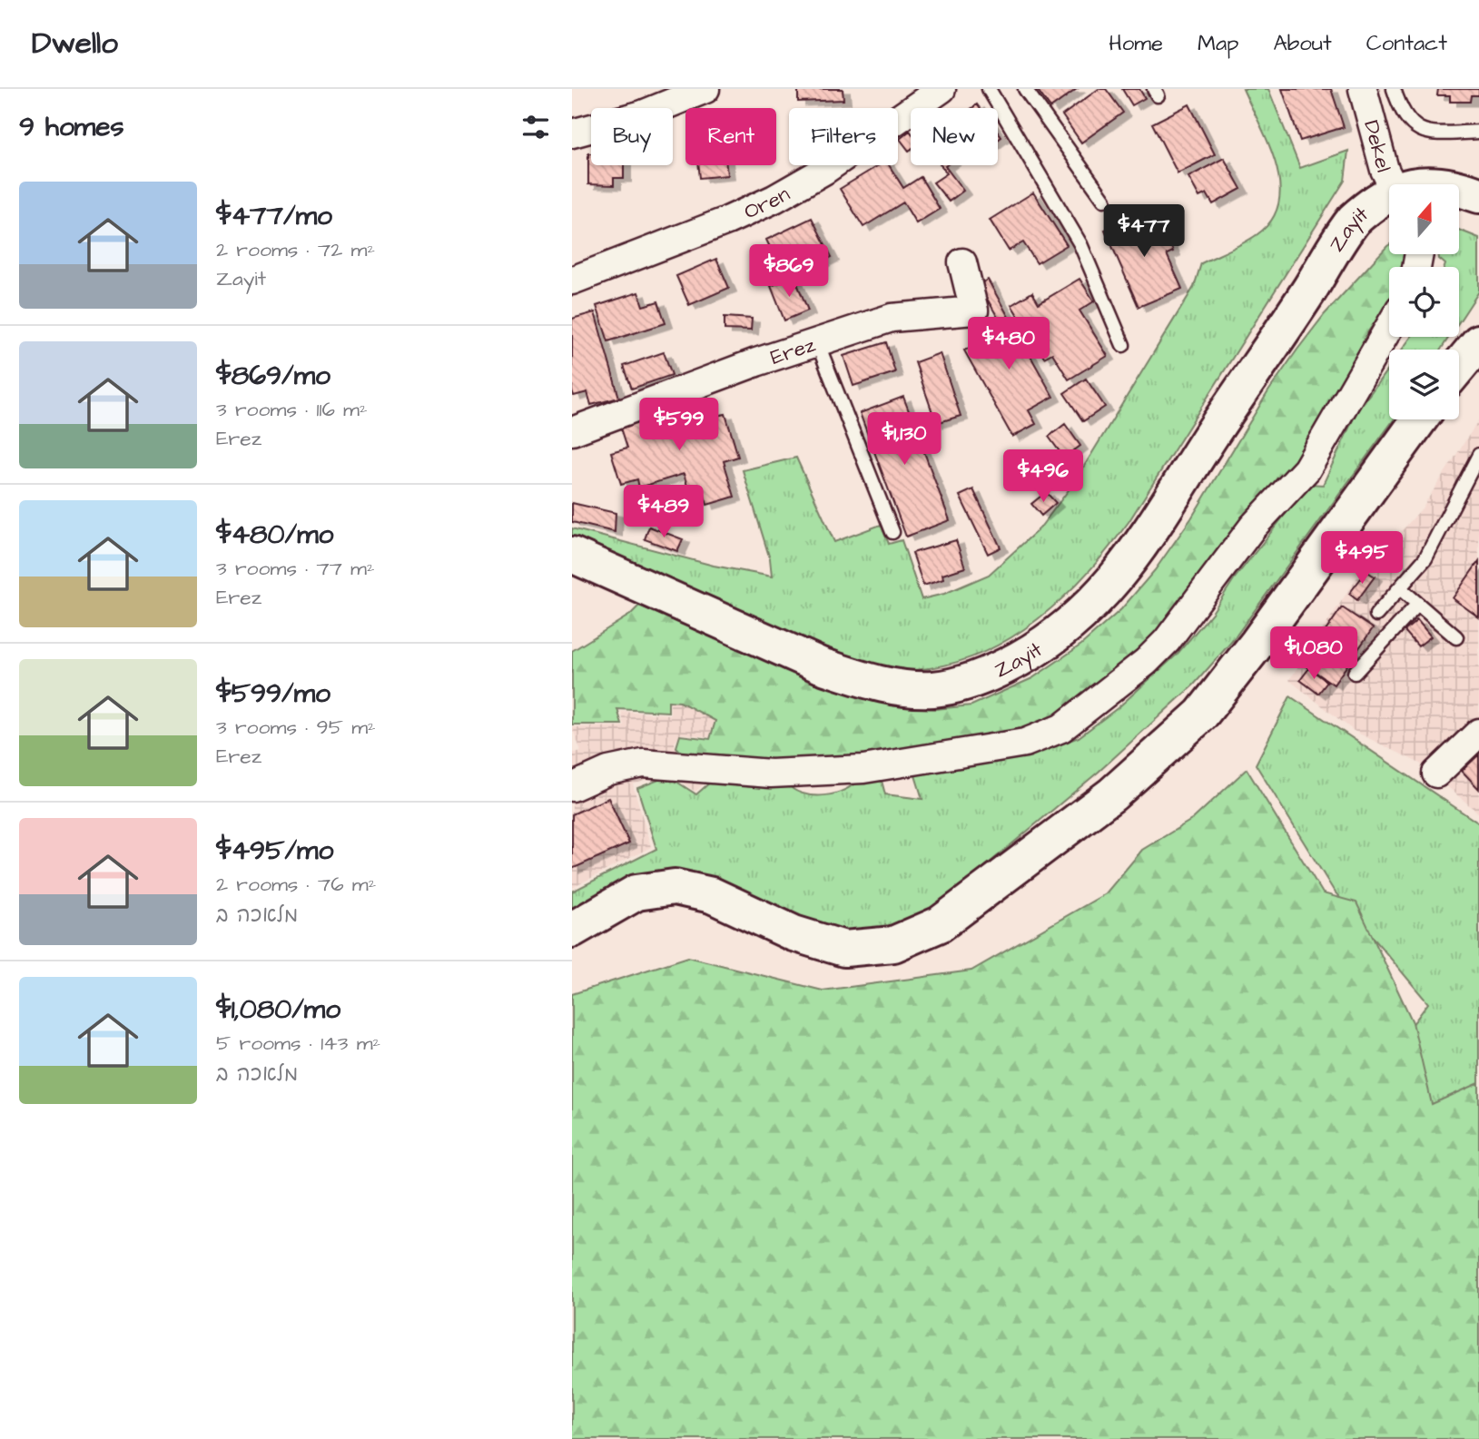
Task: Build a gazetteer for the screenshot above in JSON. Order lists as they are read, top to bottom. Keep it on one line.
{"streets":{"street":["Dekel","Oren","Zayit","Erez"]},"north":"top","page":{"header":"Dwello","nav":["Home","Map","About","Contact"],"heading":"9 homes","chip":["Buy","Rent","Filters","New"],"list":[{"name":"$477/mo","note":"2 rooms · 72 m² · Zayit"},{"name":"$869/mo","note":"3 rooms · 116 m² · Erez"},{"name":"$480/mo","note":"3 rooms · 77 m² · Erez"},{"name":"$599/mo","note":"3 rooms · 95 m² · Erez"},{"name":"$495/mo","note":"2 rooms · 76 m² · מלאכה ב"},{"name":"$1,080/mo","note":"5 rooms · 143 m² · מלאכה ב"}],"price":["$477","$869","$480","$599","$1,130","$496","$489","$495","$1,080"]}}
